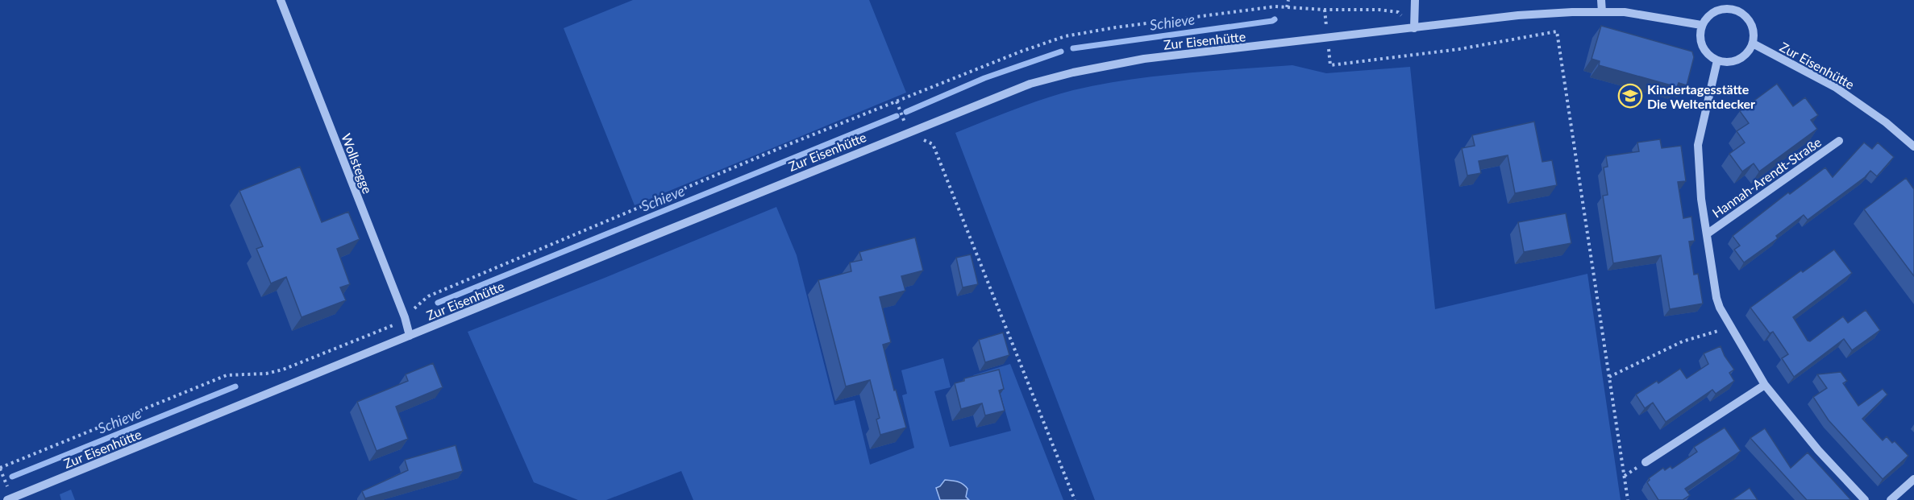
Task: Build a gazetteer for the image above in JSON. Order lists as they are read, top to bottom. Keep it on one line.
{"streets":{"street":["Zur Eisenhütte","Wollstegge","Hannah-Arendt-Straße"]},"crossings":[["Zur Eisenhütte","Wollstegge"],["Zur Eisenhütte","Hannah-Arendt-Straße"]],"water":["Schieve"],"places":{"school or university":["Kindertagesstätte Die Weltentdecker"]}}
